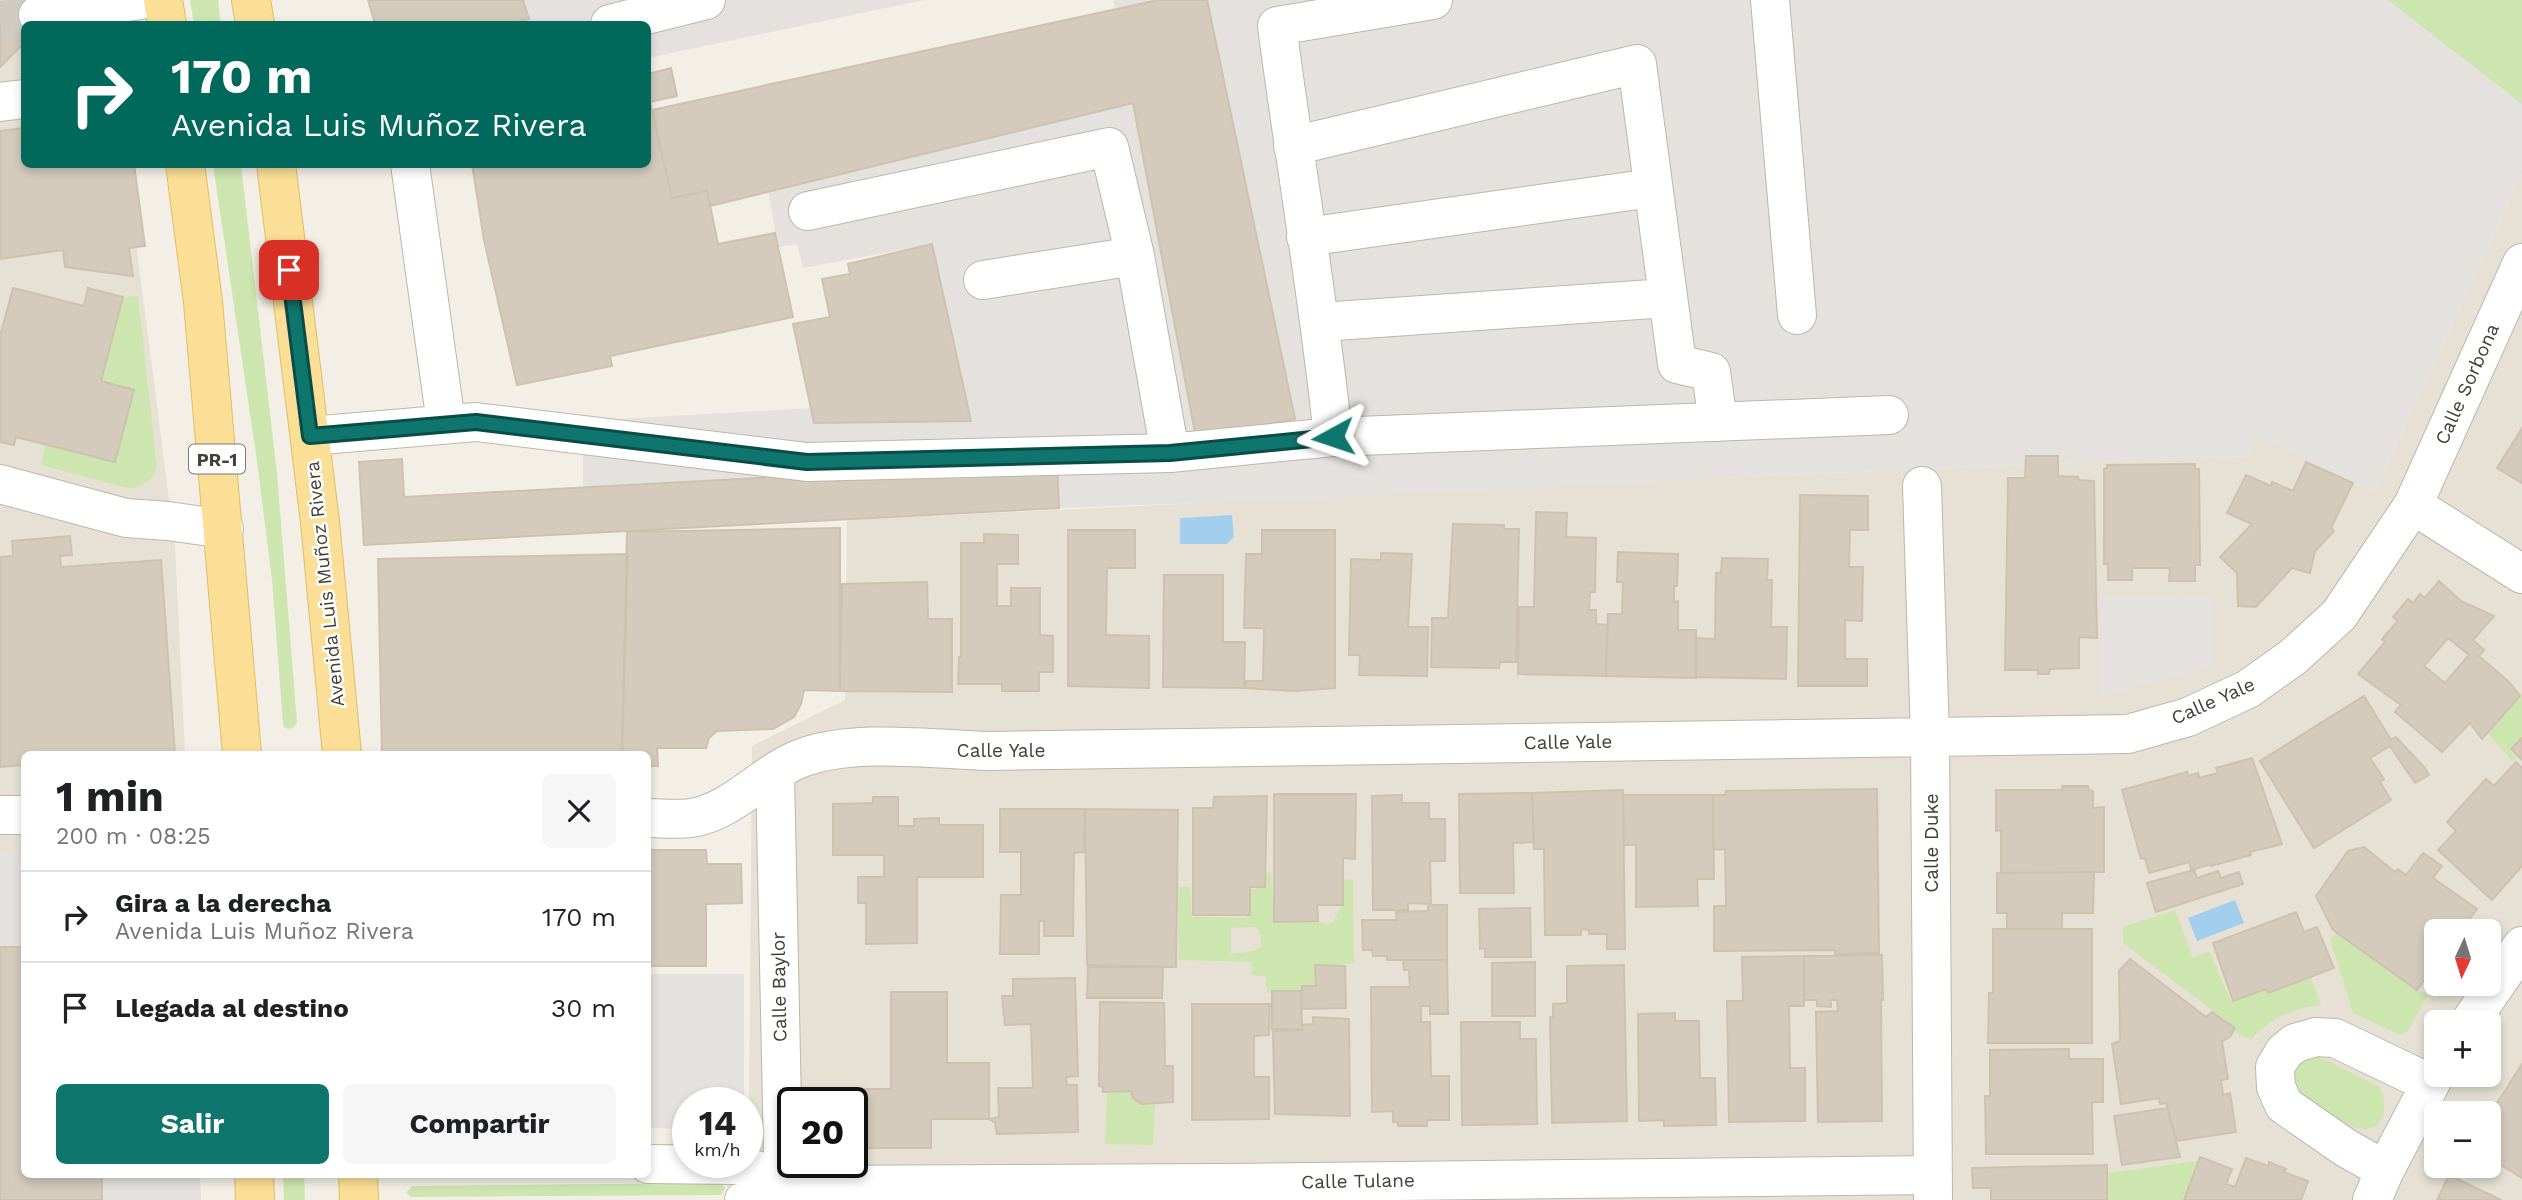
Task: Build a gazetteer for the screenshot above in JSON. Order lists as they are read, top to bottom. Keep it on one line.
{"streets":{"main road":["PR-1","Avenida Luis Muñoz Rivera"],"street":["Calle Sorbona","Calle Yale","Calle Duke","Calle Baylor","Calle Tulane"]},"crossings":[["Calle Sorbona","Calle Yale"],["Calle Yale","Calle Duke"],["Calle Yale","Calle Baylor"],["Calle Duke","Calle Tulane"],["Calle Baylor","Calle Tulane"]],"north":"bottom","page":{"turn":["170 m","Avenida Luis Muñoz Rivera"],"heading":["1 min","200 m · 08:25"],"list":[{"name":"Gira a la derecha","note":"Avenida Luis Muñoz Rivera","value":"170 m"},{"name":"Llegada al destino","value":"30 m"}],"map_buttons":["+","−"],"buttons":["Salir","Compartir"],"speed":"14 km/h","limit":"20"}}
